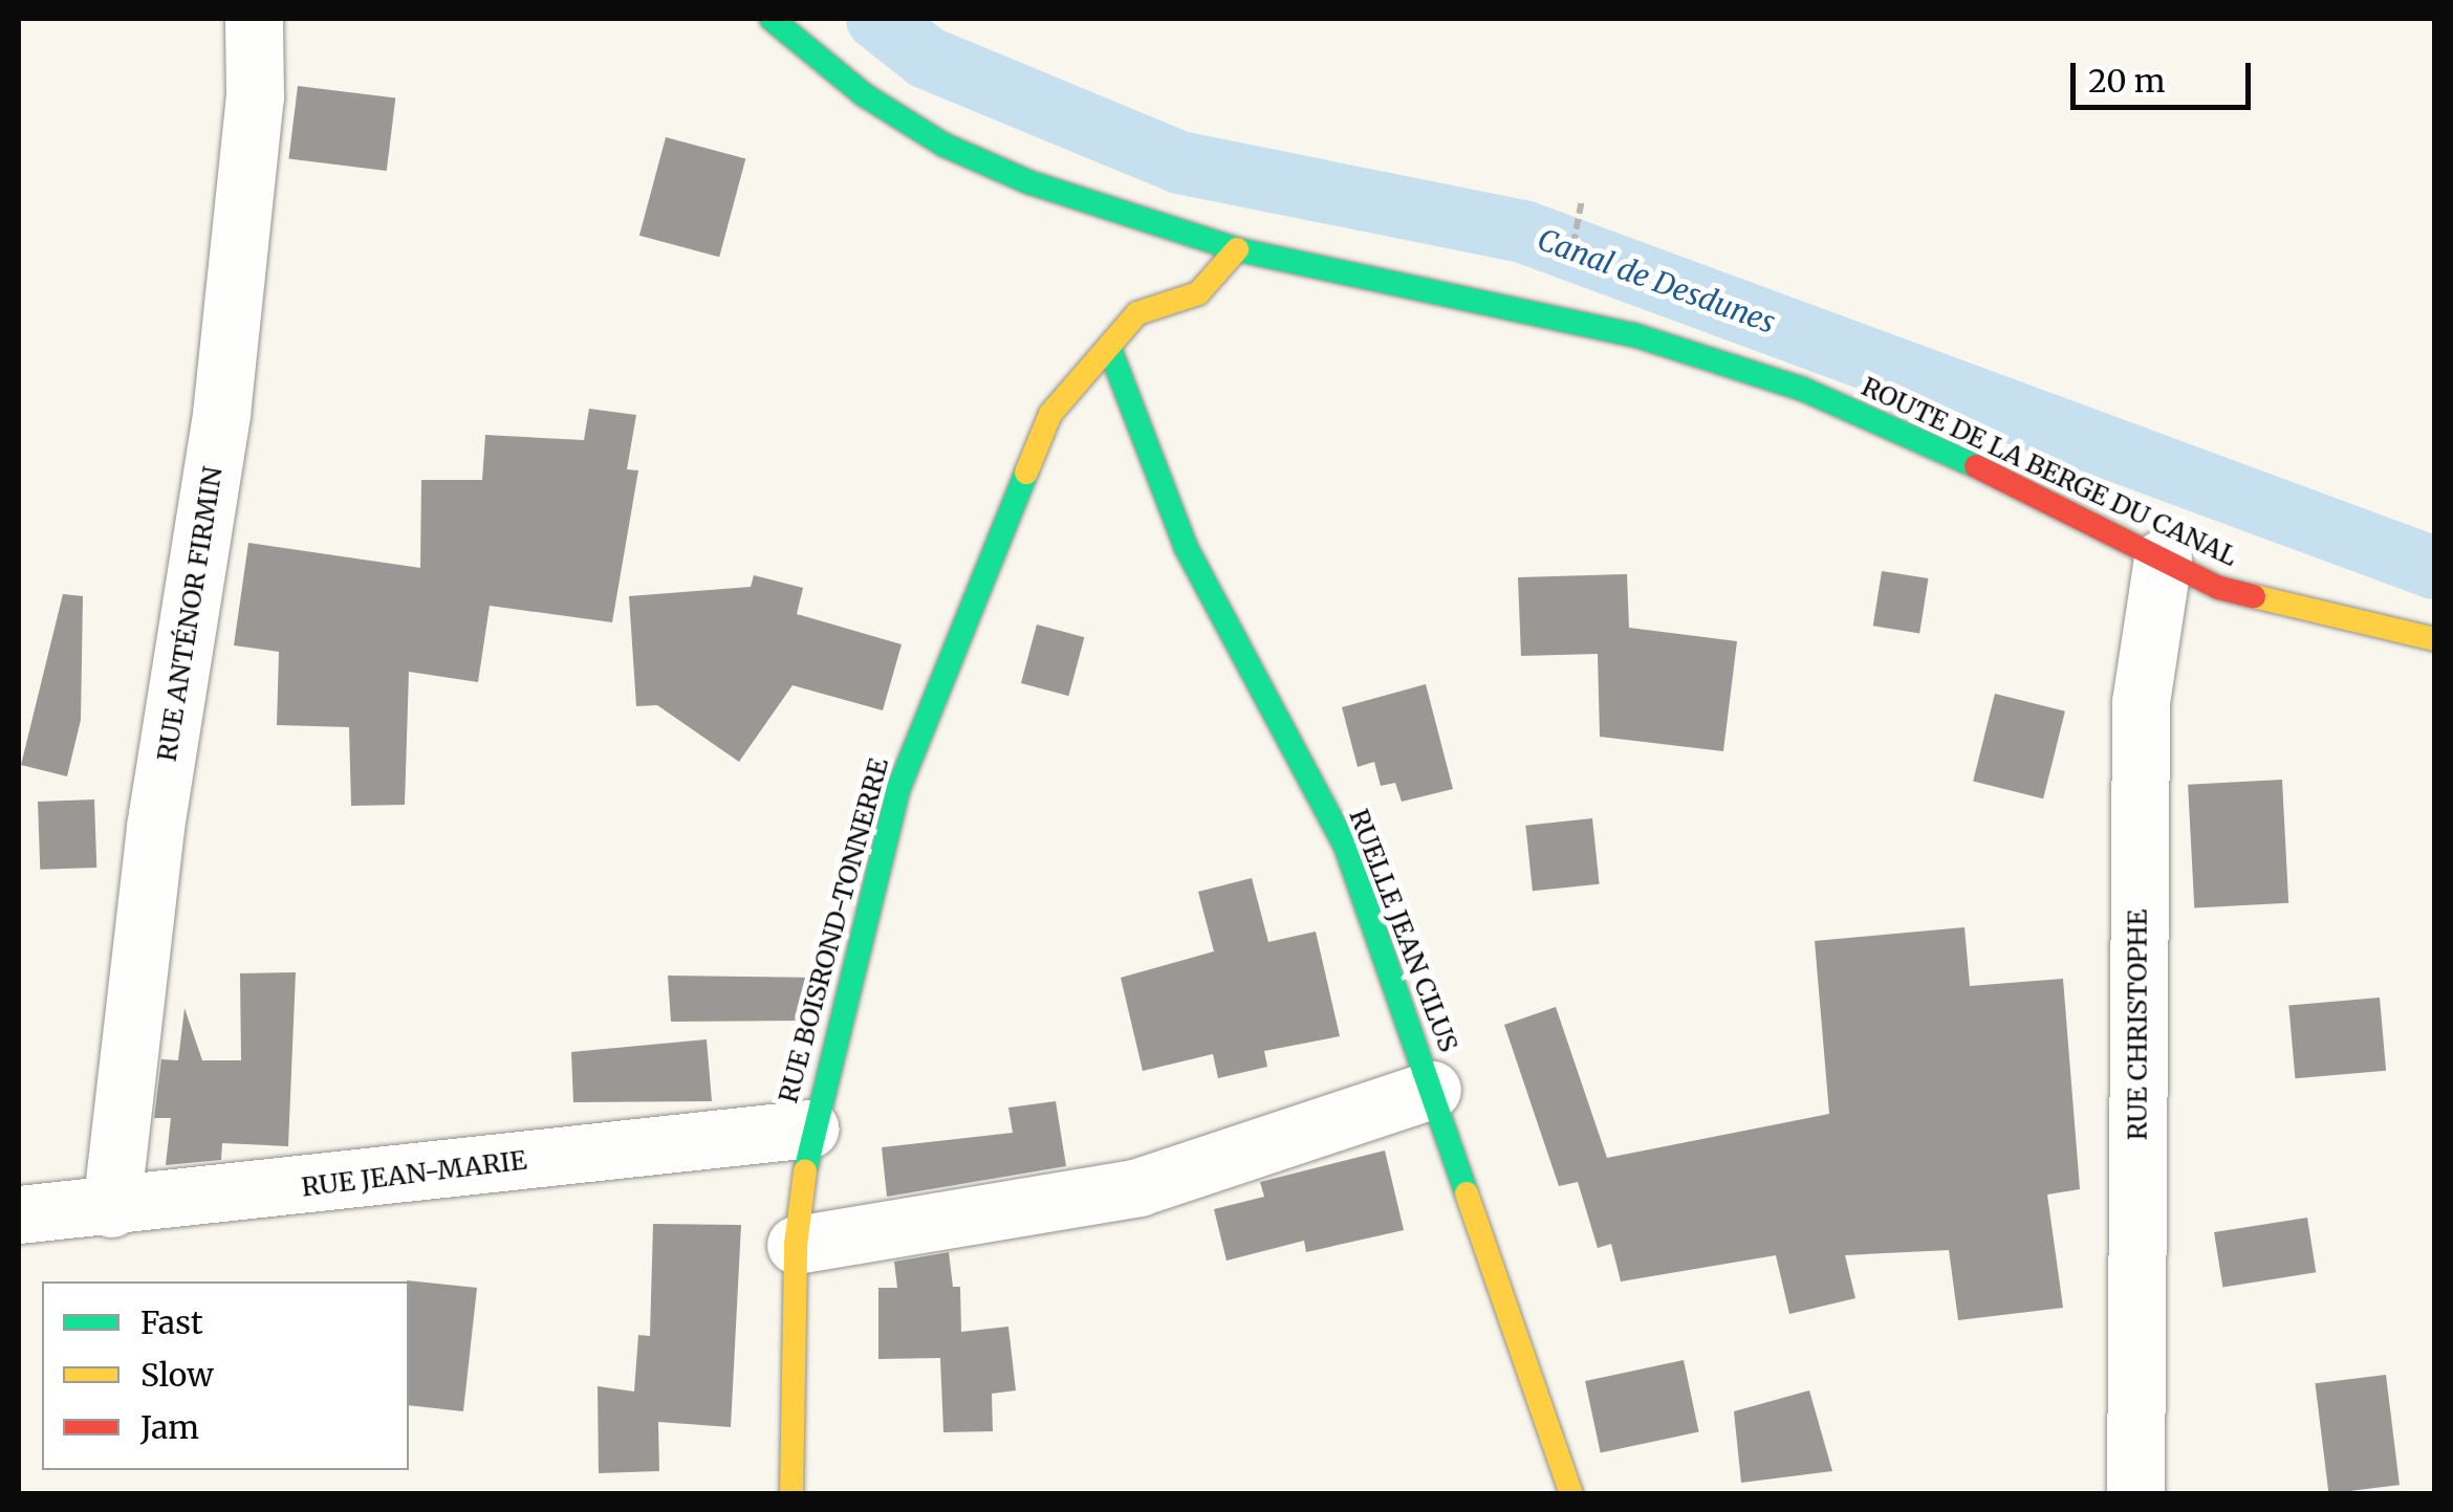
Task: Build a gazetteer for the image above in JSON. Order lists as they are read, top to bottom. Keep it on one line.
{"streets":{"street":["ROUTE DE LA BERGE DU CANAL","RUE ANTÉNOR FIRMIN","RUE BOISROND-TONNERRE","RUELLE JEAN CILUS","RUE CHRISTOPHE","RUE JEAN-MARIE"]},"crossings":[["ROUTE DE LA BERGE DU CANAL","RUE BOISROND-TONNERRE"],["ROUTE DE LA BERGE DU CANAL","RUE CHRISTOPHE"],["RUE ANTÉNOR FIRMIN","RUE JEAN-MARIE"],["RUE BOISROND-TONNERRE","RUELLE JEAN CILUS"],["RUE BOISROND-TONNERRE","RUE JEAN-MARIE"]],"water":["Canal de Desdunes"],"legend":["Fast","Slow","Jam"],"scale_bar":"20 m"}
